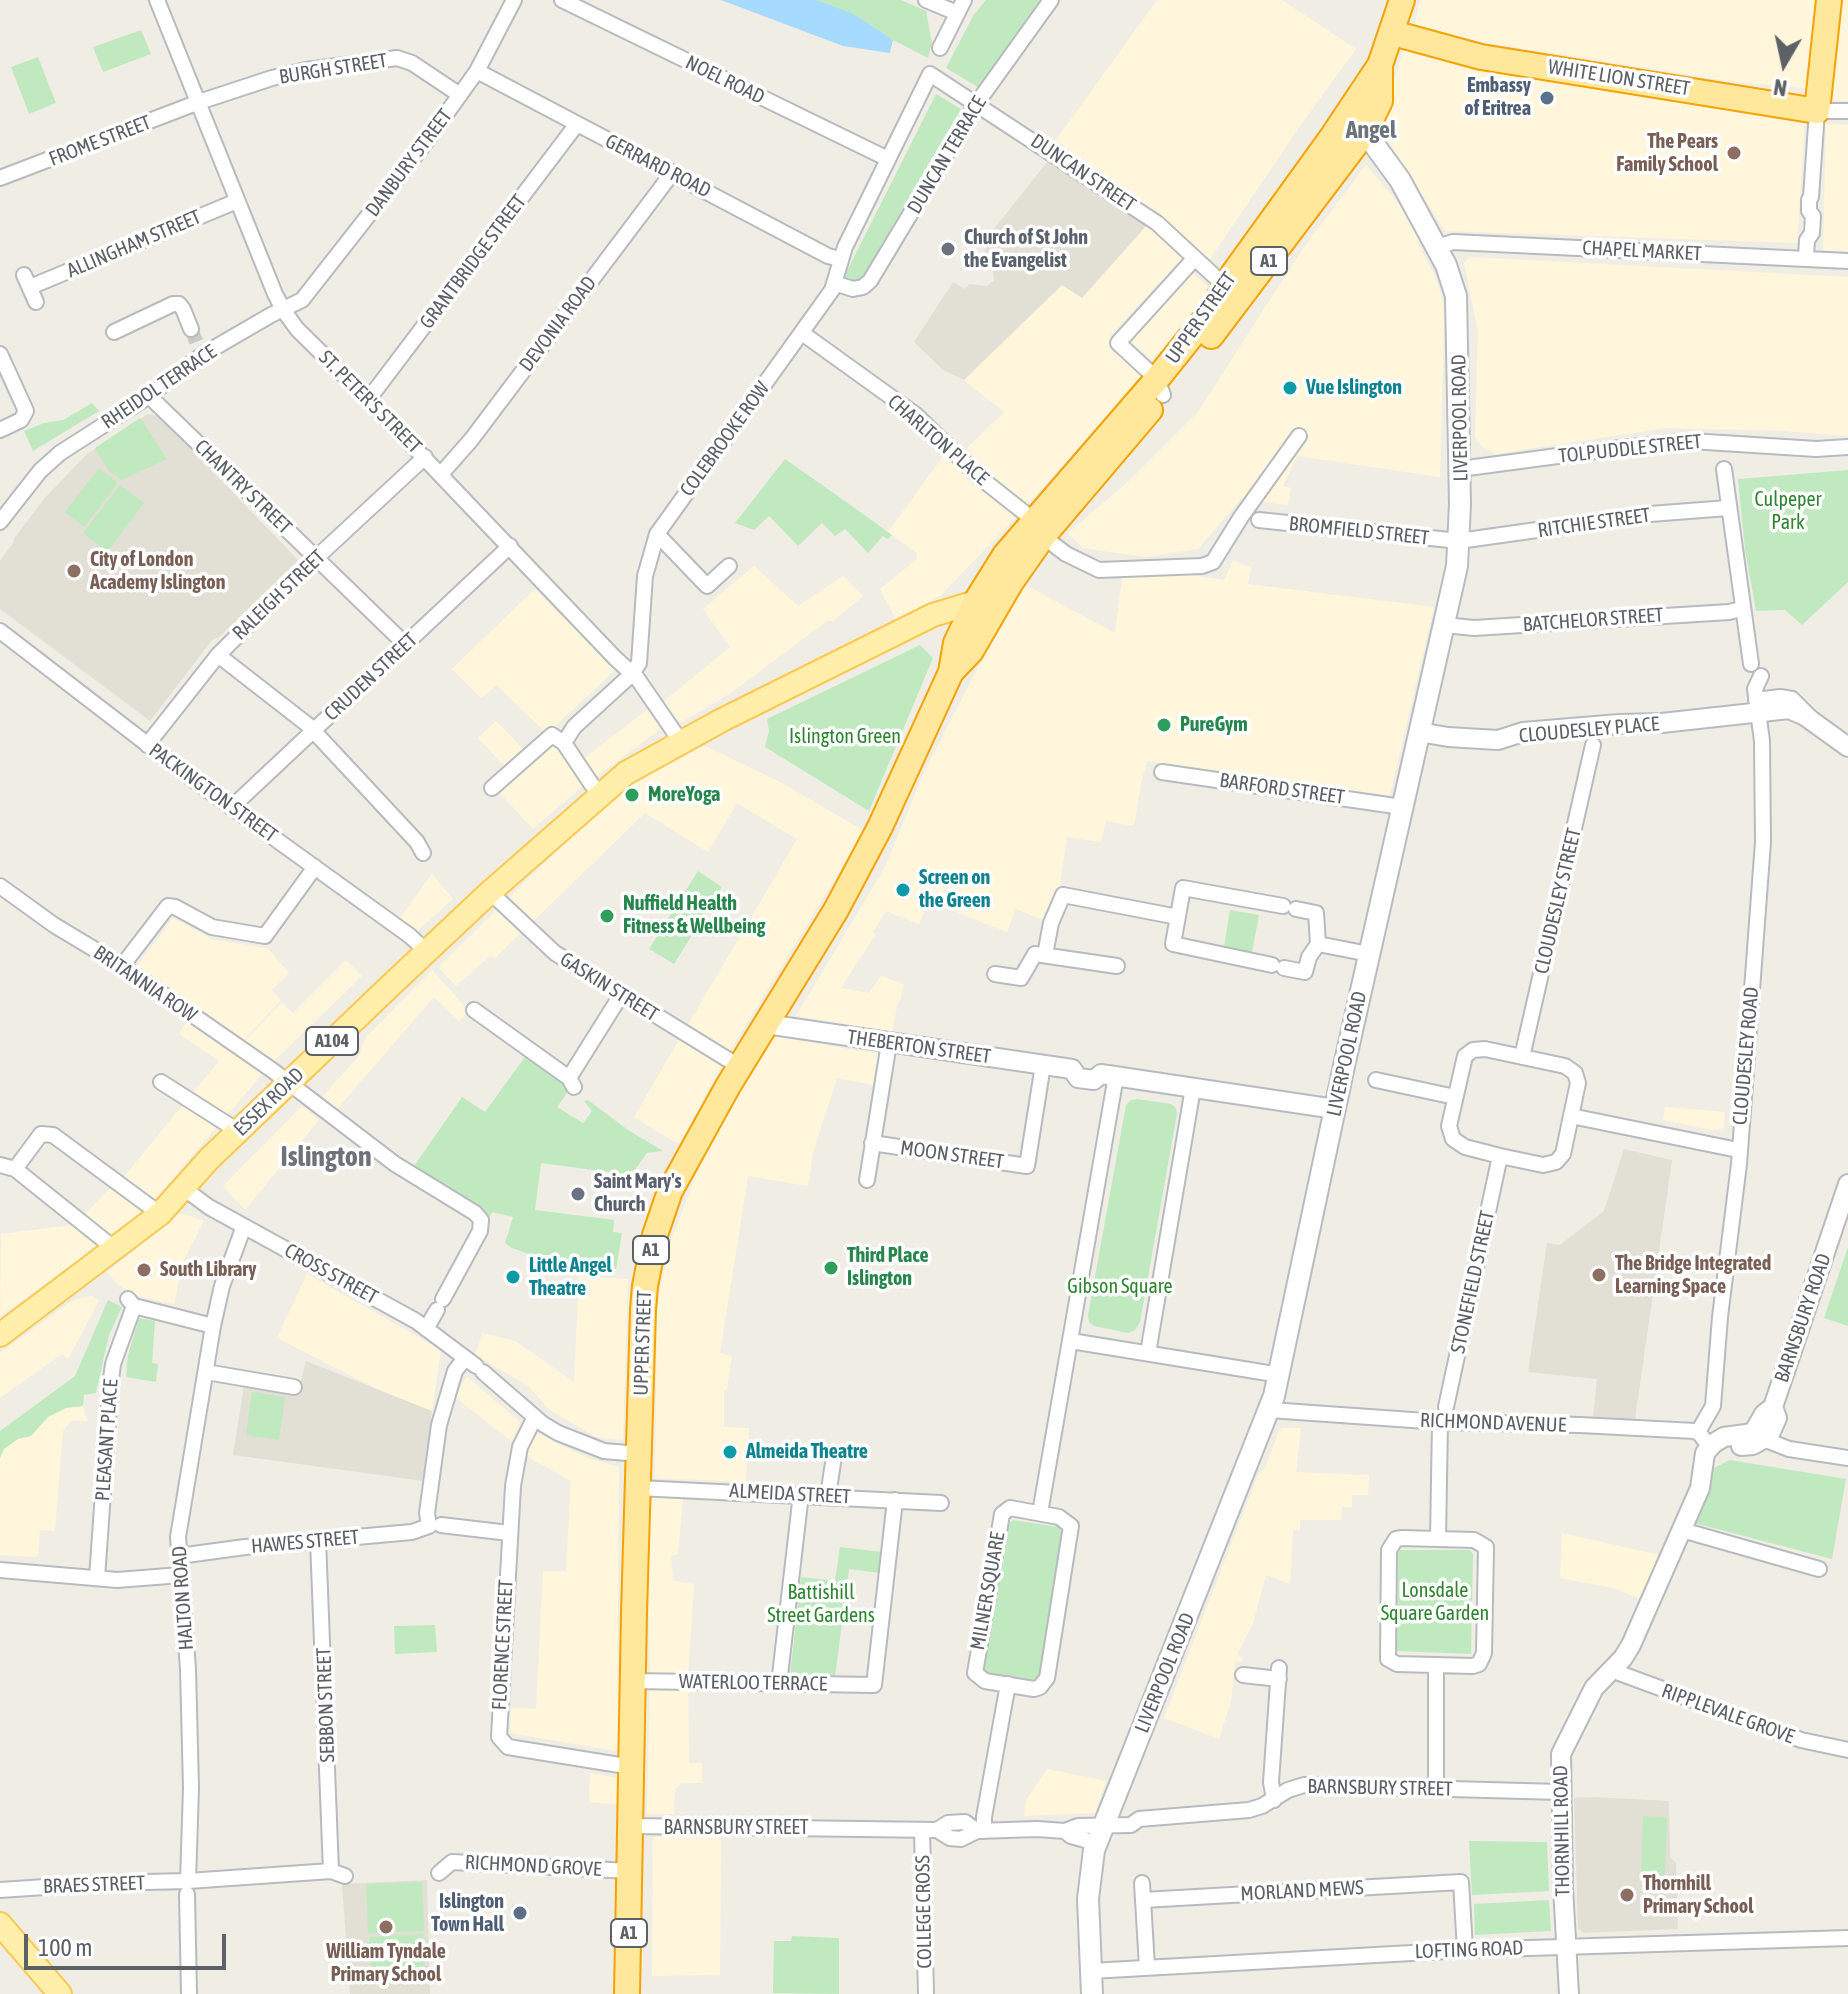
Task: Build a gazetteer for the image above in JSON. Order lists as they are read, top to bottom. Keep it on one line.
{"streets":{"highway":["WHITE LION STREET","A1","UPPER STREET"],"main road":["LIVERPOOL ROAD","A104","ESSEX ROAD"],"street":["BURGH STREET","NOEL ROAD","FROME STREET","DUNCAN TERRACE","DANBURY STREET","GERRARD ROAD","DUNCAN STREET","ALLINGHAM STREET","CHAPEL MARKET","GRANTBRIDGE STREET","DEVONIA ROAD","RHEIDOL TERRACE","ST. PETER'S STREET","COLEBROOKE ROW","CHARLTON PLACE","TOLPUDDLE STREET","CHANTRY STREET","RITCHIE STREET","BROMFIELD STREET","RALEIGH STREET","BATCHELOR STREET","CRUDEN STREET","CLOUDESLEY PLACE","BARFORD STREET","PACKINGTON STREET","CLOUDESLEY STREET","BRITANNIA ROW","GASKIN STREET","THEBERTON STREET","CLOUDESLEY ROAD","MOON STREET","CROSS STREET","STONEFIELD STREET","BARNSBURY ROAD","RICHMOND AVENUE","PLEASANT PLACE","ALMEIDA STREET","HAWES STREET","MILNER SQUARE","HALTON ROAD","FLORENCE STREET","WATERLOO TERRACE","SEBBON STREET","RIPPLEVALE GROVE","BARNSBURY STREET","THORNHILL ROAD","RICHMOND GROVE","BRAES STREET","MORLAND MEWS","COLLEGE CROSS","LOFTING ROAD"]},"crossings":[["BURGH STREET","FROME STREET"],["BURGH STREET","DANBURY STREET"],["BURGH STREET","ST. PETER'S STREET"],["WHITE LION STREET","A1"],["WHITE LION STREET","UPPER STREET"],["NOEL ROAD","COLEBROOKE ROW"],["FROME STREET","ST. PETER'S STREET"],["DUNCAN TERRACE","DUNCAN STREET"],["DUNCAN TERRACE","COLEBROOKE ROW"],["DANBURY STREET","GERRARD ROAD"],["DANBURY STREET","RHEIDOL TERRACE"],["DANBURY STREET","ST. PETER'S STREET"],["GERRARD ROAD","GRANTBRIDGE STREET"],["GERRARD ROAD","DEVONIA ROAD"],["GERRARD ROAD","COLEBROOKE ROW"],["DUNCAN STREET","UPPER STREET"],["DUNCAN STREET","COLEBROOKE ROW"],["ALLINGHAM STREET","ST. PETER'S STREET"],["CHAPEL MARKET","LIVERPOOL ROAD"],["A1","UPPER STREET"],["GRANTBRIDGE STREET","ST. PETER'S STREET"],["UPPER STREET","LIVERPOOL ROAD"],["UPPER STREET","CHARLTON PLACE"],["UPPER STREET","GASKIN STREET"],["UPPER STREET","A104"],["UPPER STREET","THEBERTON STREET"],["UPPER STREET","CROSS STREET"],["UPPER STREET","ALMEIDA STREET"],["UPPER STREET","FLORENCE STREET"],["UPPER STREET","WATERLOO TERRACE"],["UPPER STREET","BARNSBURY STREET"],["UPPER STREET","RICHMOND GROVE"],["DEVONIA ROAD","ST. PETER'S STREET"],["RHEIDOL TERRACE","ST. PETER'S STREET"],["RHEIDOL TERRACE","CHANTRY STREET"],["ST. PETER'S STREET","COLEBROOKE ROW"],["ST. PETER'S STREET","RALEIGH STREET"],["ST. PETER'S STREET","CRUDEN STREET"],["ST. PETER'S STREET","A104"],["ST. PETER'S STREET","ESSEX ROAD"],["LIVERPOOL ROAD","TOLPUDDLE STREET"],["LIVERPOOL ROAD","RITCHIE STREET"],["LIVERPOOL ROAD","BROMFIELD STREET"],["LIVERPOOL ROAD","BATCHELOR STREET"],["LIVERPOOL ROAD","CLOUDESLEY PLACE"],["LIVERPOOL ROAD","BARFORD STREET"],["LIVERPOOL ROAD","THEBERTON STREET"],["LIVERPOOL ROAD","RICHMOND AVENUE"],["LIVERPOOL ROAD","BARNSBURY STREET"],["LIVERPOOL ROAD","LOFTING ROAD"],["COLEBROOKE ROW","CHARLTON PLACE"],["CHANTRY STREET","RALEIGH STREET"],["CHANTRY STREET","CRUDEN STREET"],["RITCHIE STREET","BROMFIELD STREET"],["RALEIGH STREET","PACKINGTON STREET"],["CRUDEN STREET","PACKINGTON STREET"],["CLOUDESLEY PLACE","CLOUDESLEY ROAD"],["PACKINGTON STREET","ESSEX ROAD"],["CLOUDESLEY STREET","STONEFIELD STREET"],["BRITANNIA ROW","ESSEX ROAD"],["BRITANNIA ROW","CROSS STREET"],["GASKIN STREET","ESSEX ROAD"],["A104","ESSEX ROAD"],["THEBERTON STREET","MOON STREET"],["CLOUDESLEY ROAD","RICHMOND AVENUE"],["CLOUDESLEY ROAD","THORNHILL ROAD"],["ESSEX ROAD","CROSS STREET"],["CROSS STREET","HALTON ROAD"],["CROSS STREET","FLORENCE STREET"],["BARNSBURY ROAD","RICHMOND AVENUE"],["RICHMOND AVENUE","THORNHILL ROAD"],["PLEASANT PLACE","HALTON ROAD"],["ALMEIDA STREET","WATERLOO TERRACE"],["HAWES STREET","HALTON ROAD"],["HAWES STREET","FLORENCE STREET"],["HAWES STREET","SEBBON STREET"],["HALTON ROAD","SEBBON STREET"],["HALTON ROAD","BRAES STREET"],["SEBBON STREET","BRAES STREET"],["RIPPLEVALE GROVE","THORNHILL ROAD"],["BARNSBURY STREET","THORNHILL ROAD"],["BARNSBURY STREET","COLLEGE CROSS"],["THORNHILL ROAD","LOFTING ROAD"],["MORLAND MEWS","LOFTING ROAD"]],"districts":["Angel","Islington"],"parks":["Culpeper Park","Islington Green","Gibson Square","Lonsdale Square Garden","Battishill Street Gardens"],"places":["Embassy of Eritrea","The Pears Family School","Church of St John the Evangelist","Vue Islington","City of London Academy Islington","PureGym","MoreYoga","Screen on the Green","Nuffield Health Fitness & Wellbeing","Saint Mary's Church","Third Place Islington","South Library","The Bridge Integrated Learning Space","Little Angel Theatre","Almeida Theatre","Thornhill Primary School","Islington Town Hall","William Tyndale Primary School"],"scale_bar":"100 m","north":"bottom"}
